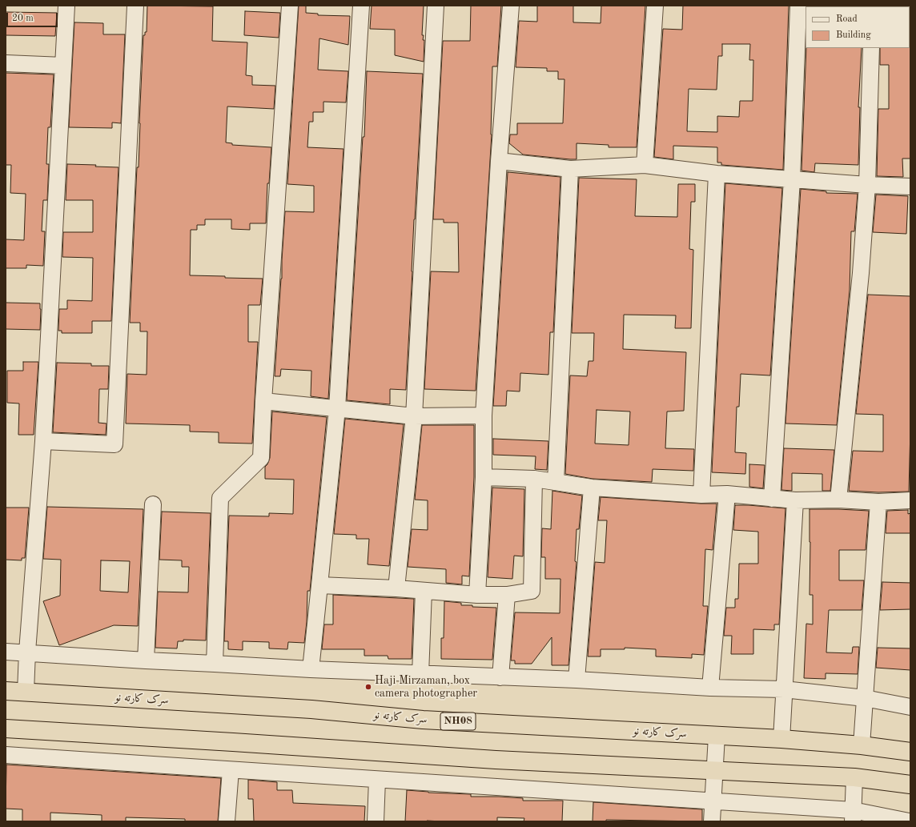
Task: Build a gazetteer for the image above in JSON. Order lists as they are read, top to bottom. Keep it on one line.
{"streets":{"highway":["سرک کارته نو","NH08"]},"places":["Haji Mirzaman, box camera photographer"],"legend":["Road","Building"],"scale_bar":"20 m"}
